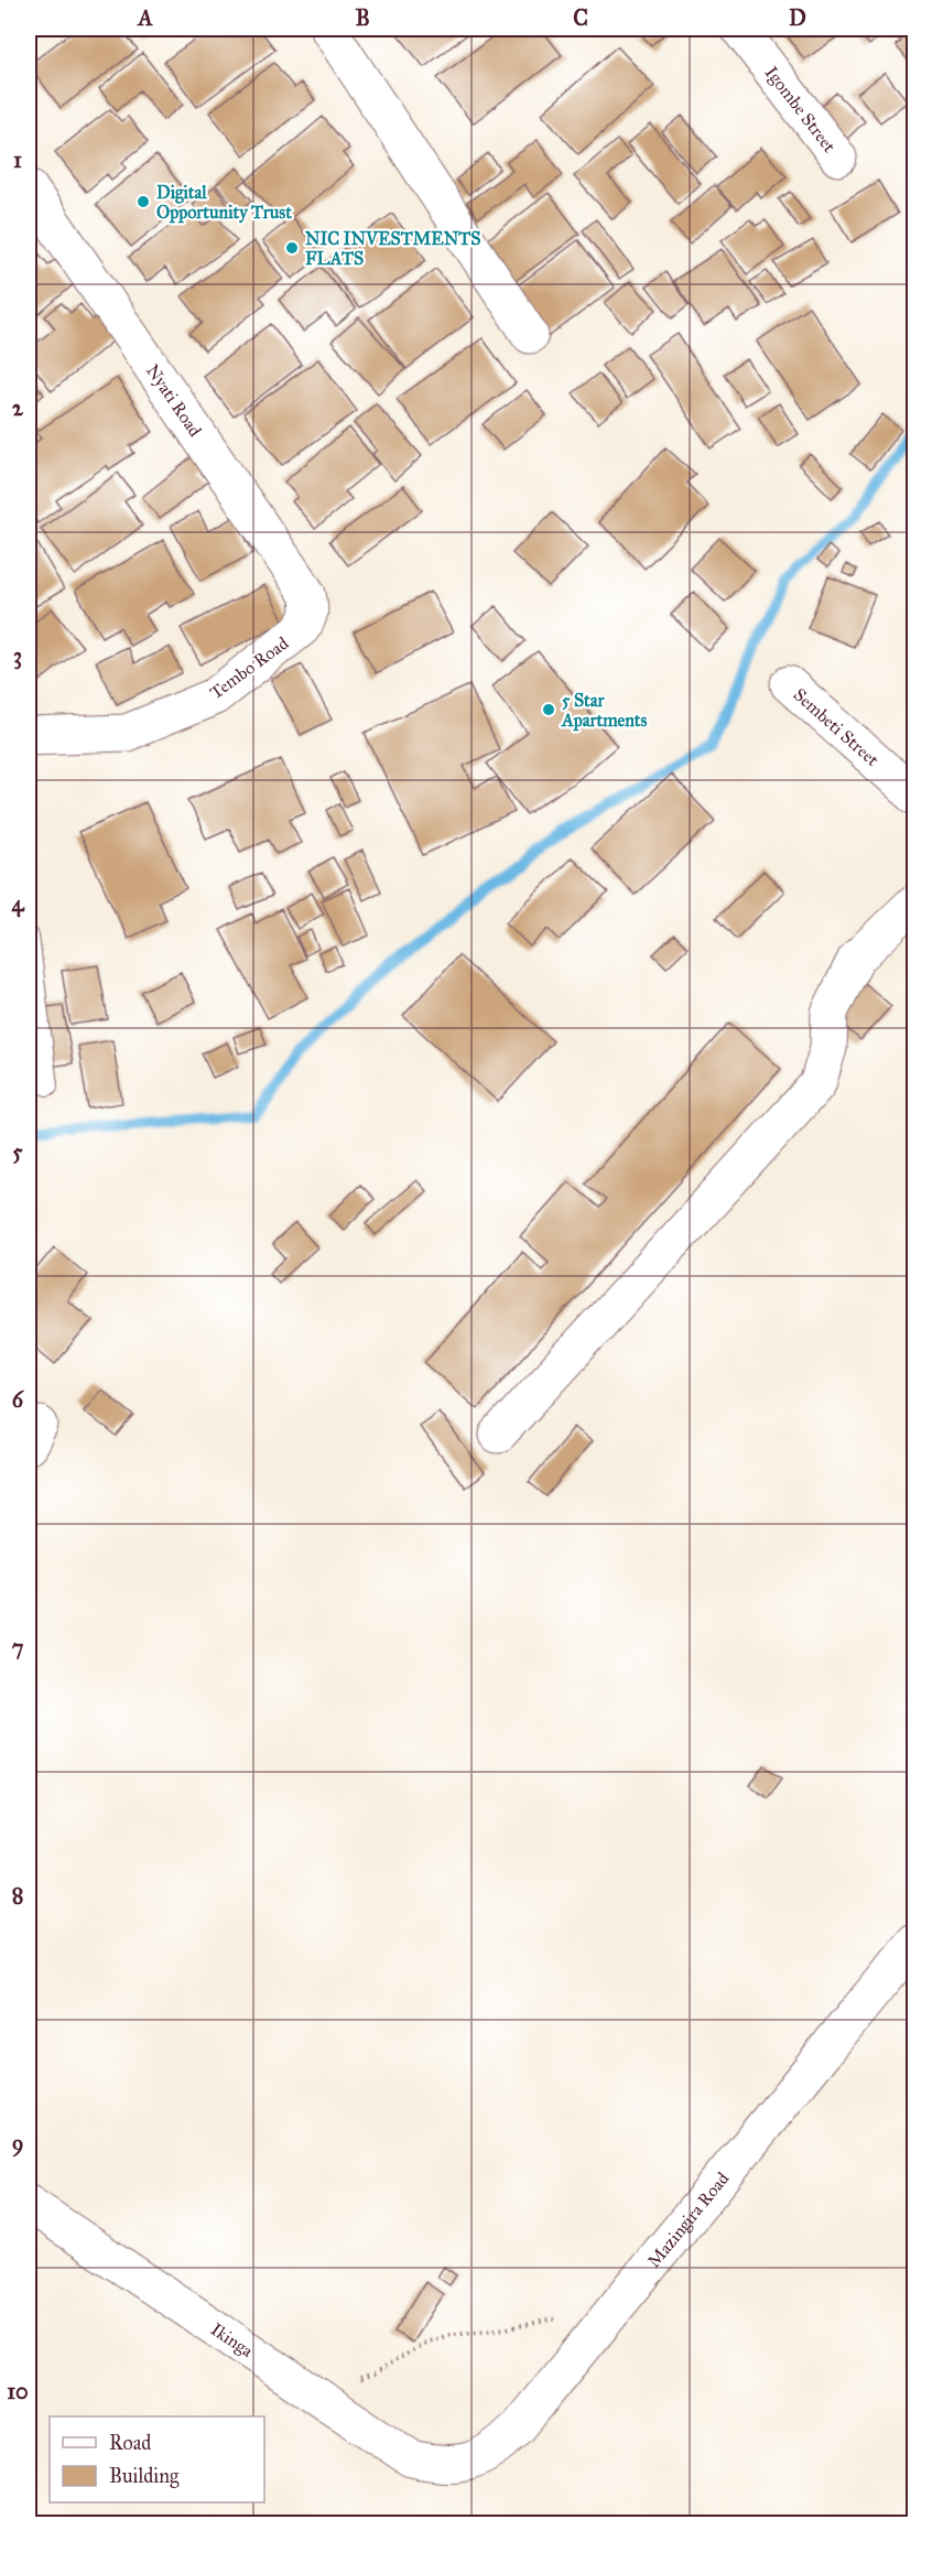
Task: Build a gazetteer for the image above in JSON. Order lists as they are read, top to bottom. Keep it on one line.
{"streets":{"street":["Igombe Street","Nyati Road","Tembo Road","Sembeti Street","Mazingira Road","Ikinga"]},"crossings":[["Nyati Road","Tembo Road"],["Mazingira Road","Ikinga"]],"places":["Digital Opportunity Trust","NIC INVESTMENTS FLATS","5 Star Apartments"],"legend":["Road","Building"],"grid":{"columns":["A","B","C","D"],"rows":["1","2","3","4","5","6","7","8","9","10"]}}
